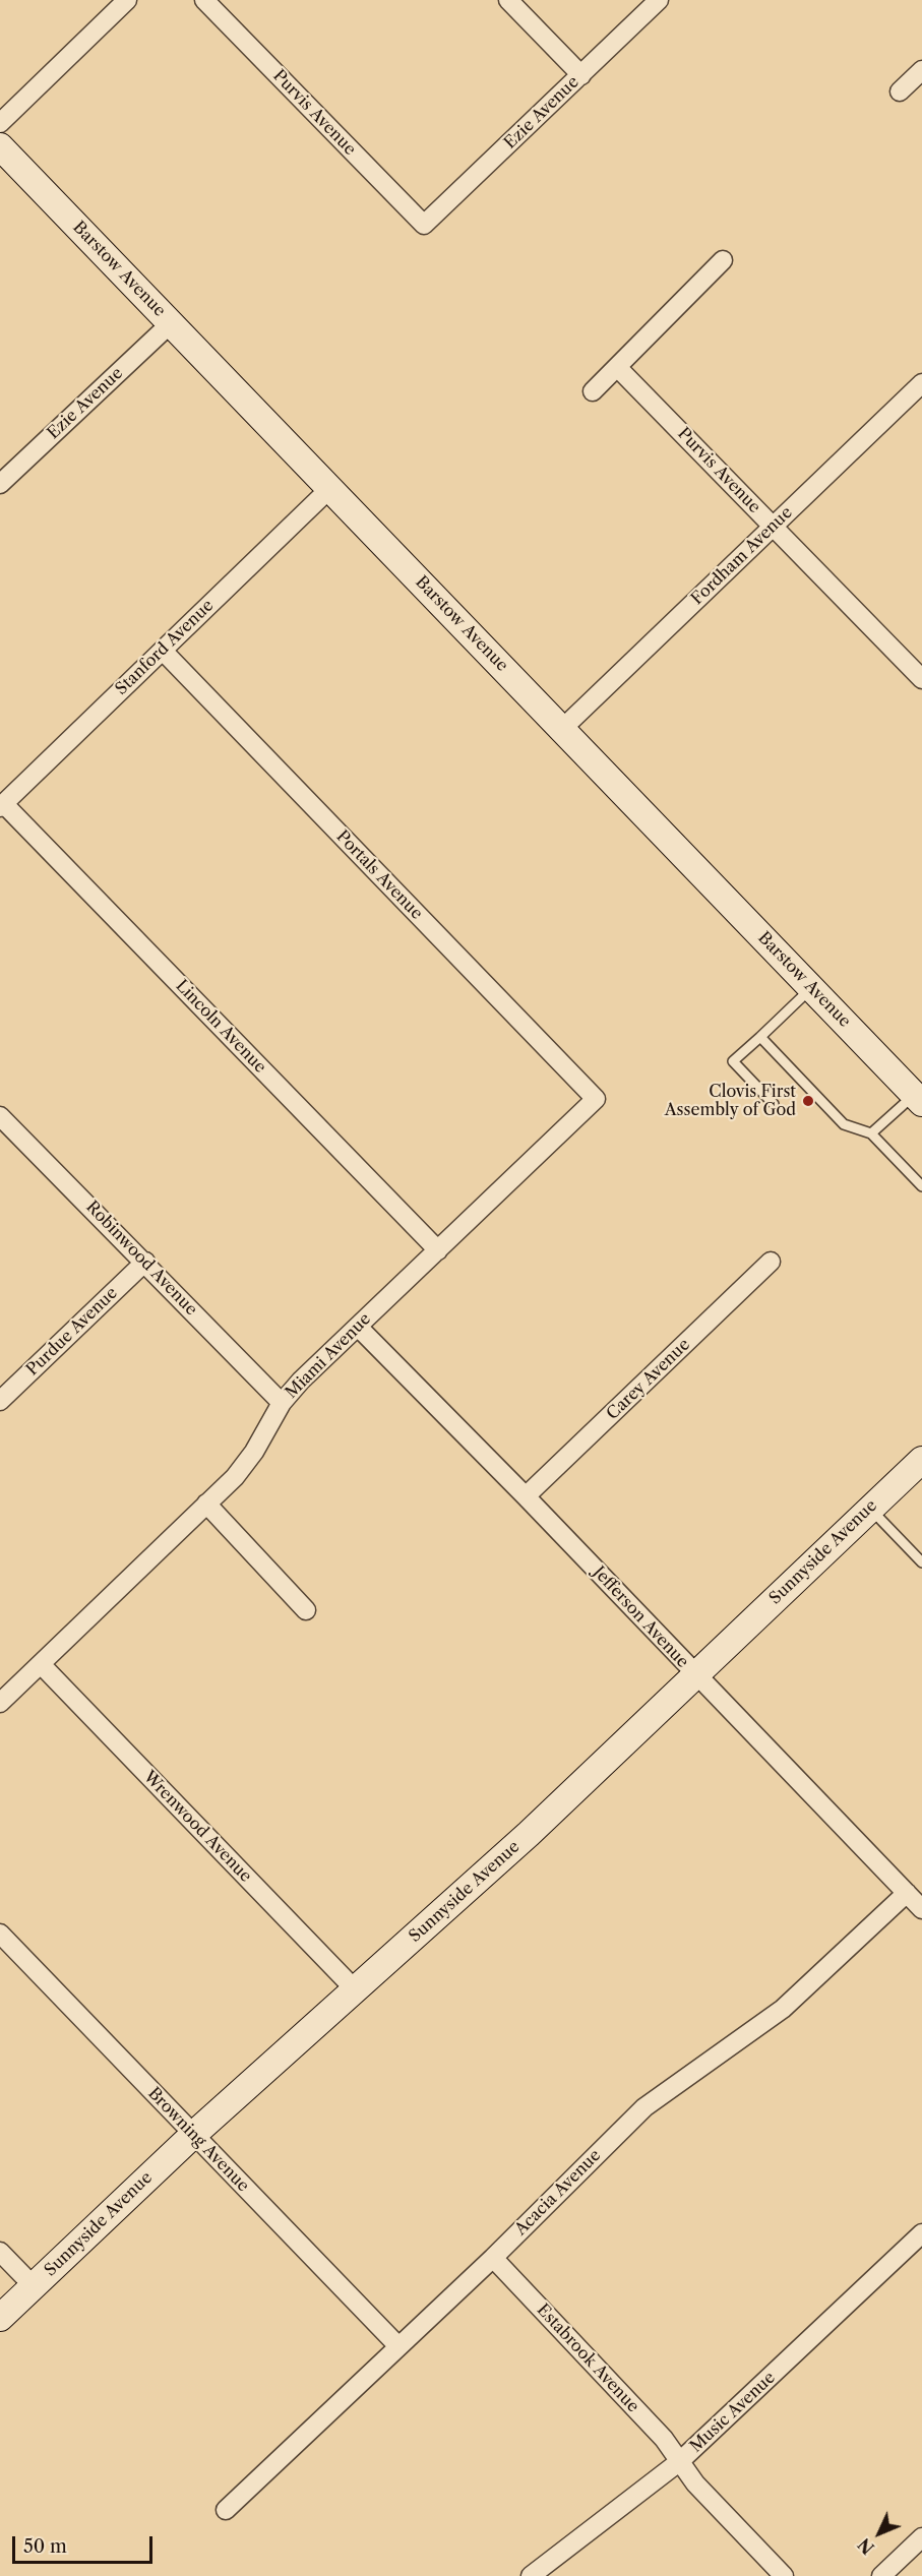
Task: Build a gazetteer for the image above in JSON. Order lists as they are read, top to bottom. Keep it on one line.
{"streets":{"main road":["Barstow Avenue","Sunnyside Avenue"],"street":["Purvis Avenue","Ezie Avenue","Fordham Avenue","Stanford Avenue","Portals Avenue","Lincoln Avenue","Robinwood Avenue","Purdue Avenue","Miami Avenue","Carey Avenue","Jefferson Avenue","Wrenwood Avenue","Browning Avenue","Acacia Avenue","Estabrook Avenue","Music Avenue"]},"crossings":[["Purvis Avenue","Ezie Avenue"],["Purvis Avenue","Fordham Avenue"],["Ezie Avenue","Barstow Avenue"],["Barstow Avenue","Fordham Avenue"],["Barstow Avenue","Stanford Avenue"],["Stanford Avenue","Portals Avenue"],["Stanford Avenue","Lincoln Avenue"],["Portals Avenue","Miami Avenue"],["Lincoln Avenue","Miami Avenue"],["Robinwood Avenue","Purdue Avenue"],["Robinwood Avenue","Miami Avenue"],["Miami Avenue","Jefferson Avenue"],["Miami Avenue","Wrenwood Avenue"],["Carey Avenue","Jefferson Avenue"],["Sunnyside Avenue","Jefferson Avenue"],["Sunnyside Avenue","Wrenwood Avenue"],["Sunnyside Avenue","Browning Avenue"],["Jefferson Avenue","Acacia Avenue"],["Browning Avenue","Acacia Avenue"],["Acacia Avenue","Estabrook Avenue"],["Estabrook Avenue","Music Avenue"]],"places":["Clovis First Assembly of God"],"scale_bar":"50 m","north":"bottom left"}
